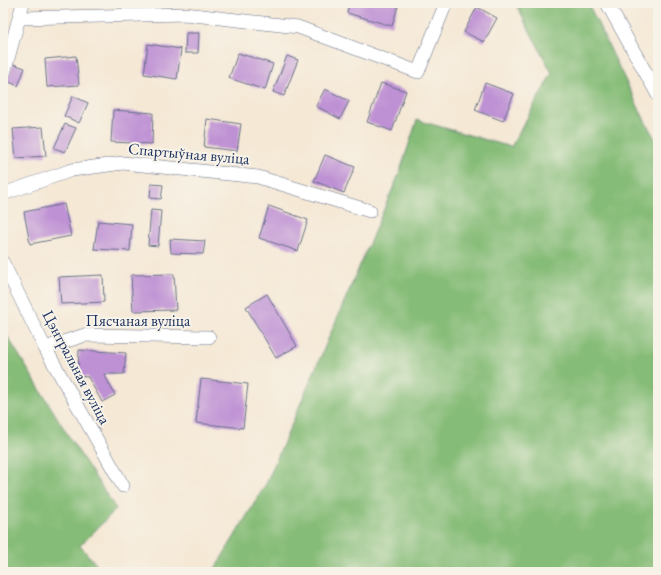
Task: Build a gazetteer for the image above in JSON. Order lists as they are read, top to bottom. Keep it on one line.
{"streets":{"street":["Спартыўная вуліца","Пясчаная вуліца","Цэнтральная вуліца"]},"crossings":[["Пясчаная вуліца","Цэнтральная вуліца"]]}
